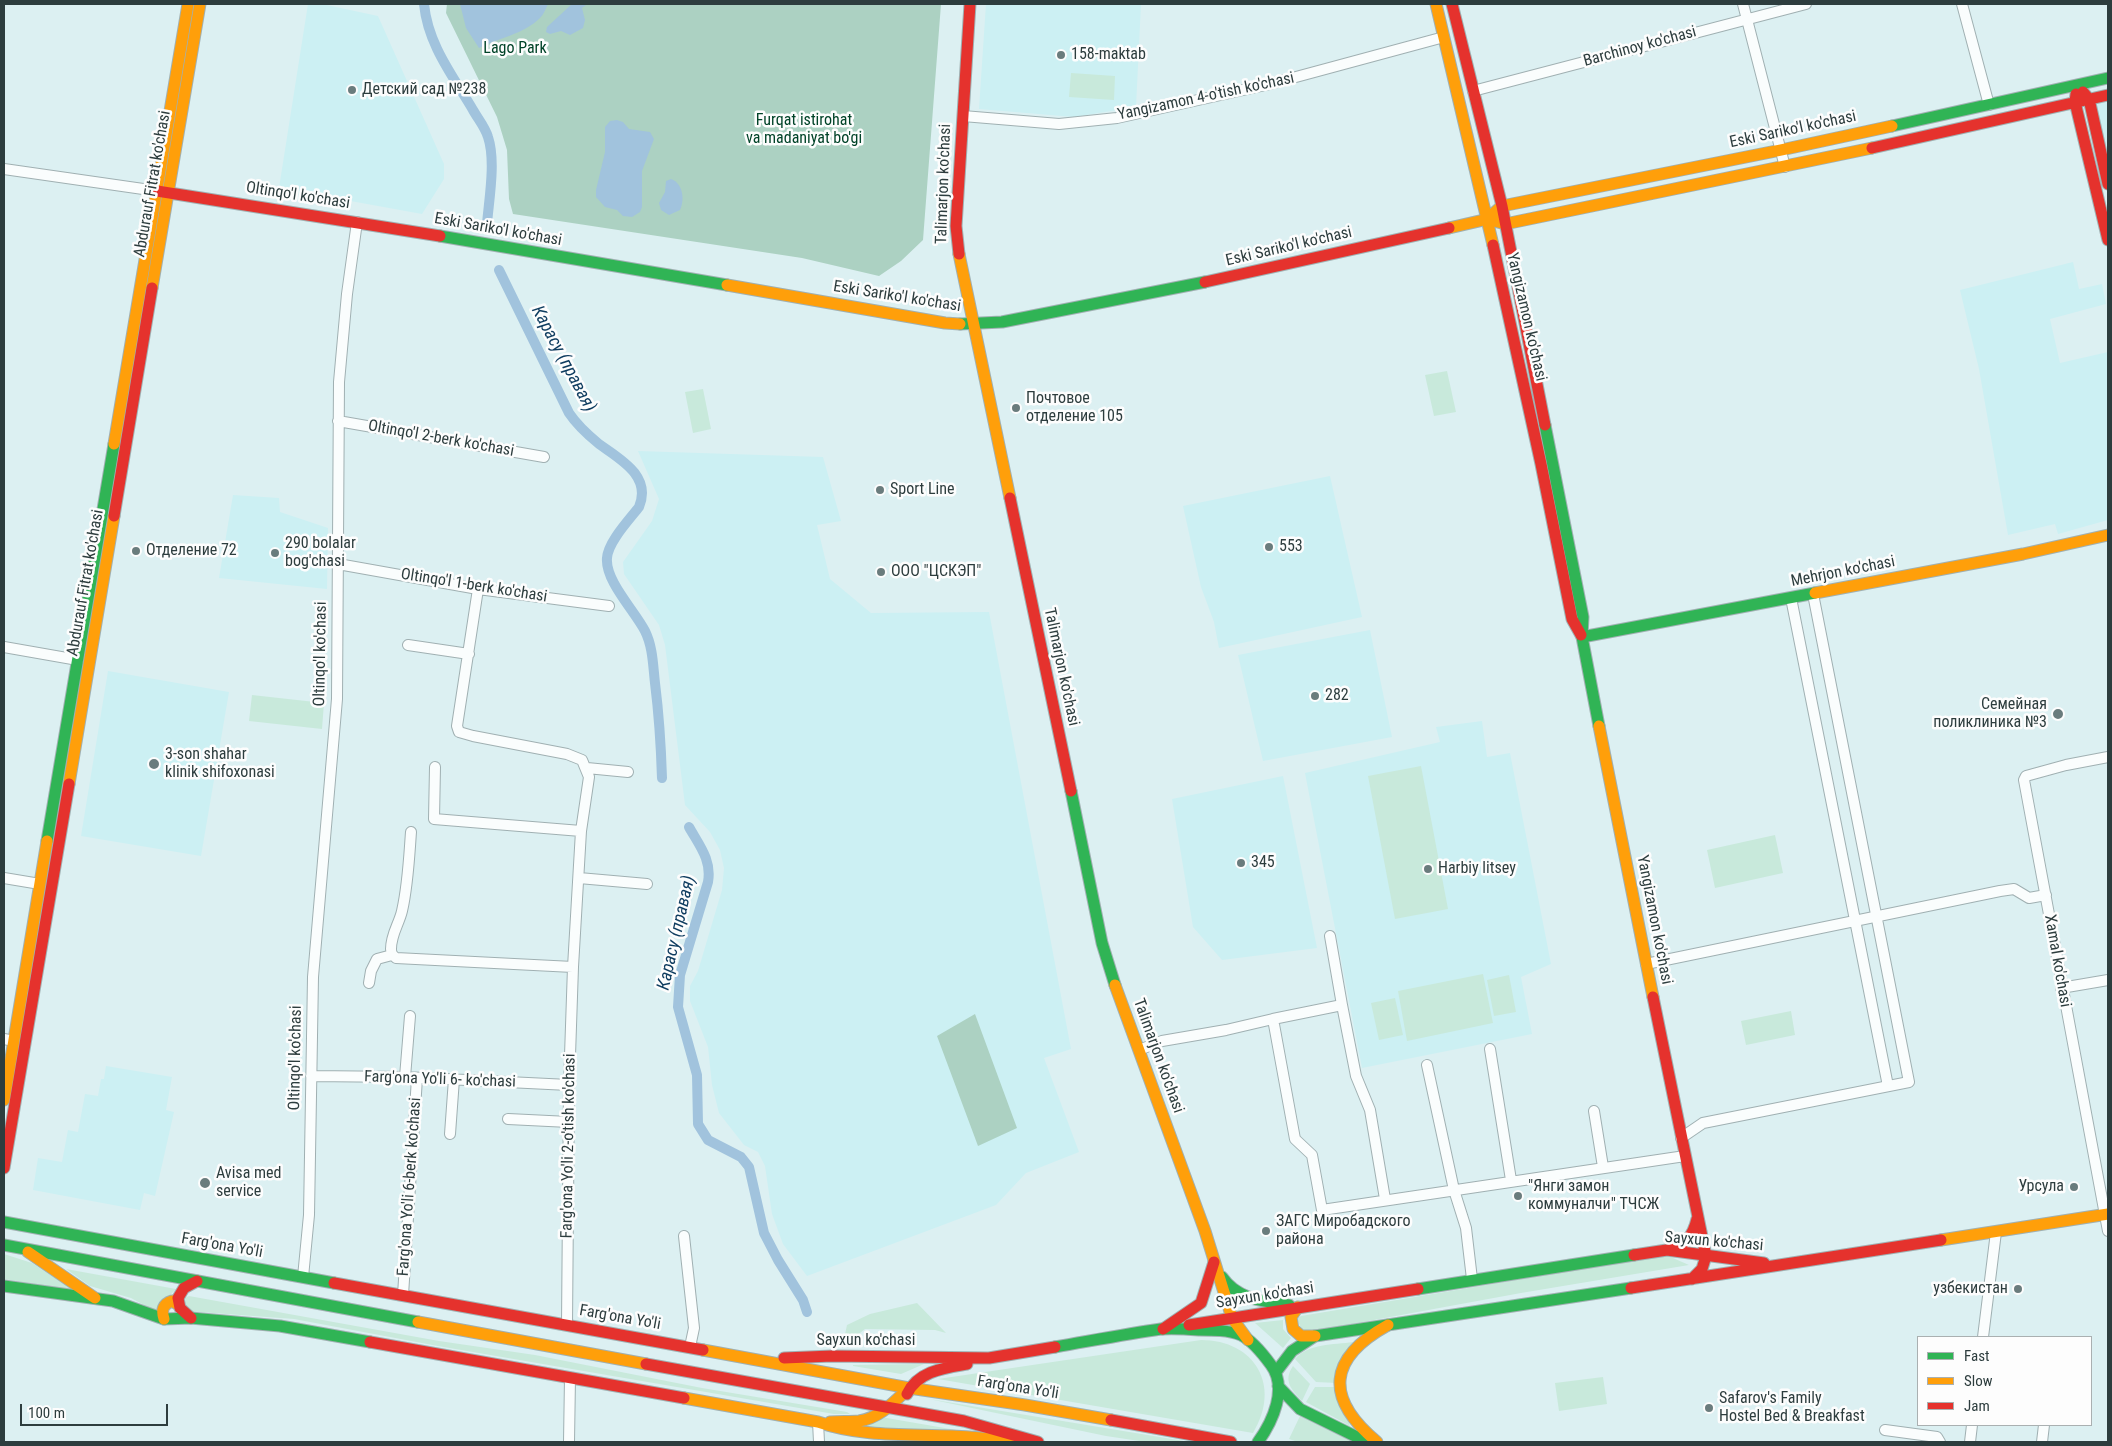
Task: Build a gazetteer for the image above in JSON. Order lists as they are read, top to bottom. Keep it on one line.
{"streets":{"main road":["Eski Sariko'l ko'chasi","Abdurauf Fitrat ko'chasi","Talimarjon ko'chasi","Oltinqo'l ko'chasi","Yangizamon ko'chasi","Mehrjon ko'chasi","Sayxun ko'chasi","Farg'ona Yo'li"],"street":["Barchinoy ko'chasi","Yangizamon 4-o'tish ko'chasi","Oltinqo'l 2-berk ko'chasi","Oltinqo'l 1-berk ko'chasi","Xamal ko'chasi","Farg'ona Yo'li 6- ko'chasi","Farg'ona Yo'li 2-o'tish ko'chasi","Farg'ona Yo'li 6-berk ko'chasi"]},"crossings":[["Barchinoy ko'chasi","Yangizamon ko'chasi"],["Yangizamon 4-o'tish ko'chasi","Talimarjon ko'chasi"],["Yangizamon 4-o'tish ko'chasi","Yangizamon ko'chasi"],["Eski Sariko'l ko'chasi","Talimarjon ko'chasi"],["Eski Sariko'l ko'chasi","Oltinqo'l ko'chasi"],["Eski Sariko'l ko'chasi","Yangizamon ko'chasi"],["Abdurauf Fitrat ko'chasi","Oltinqo'l ko'chasi"],["Talimarjon ko'chasi","Sayxun ko'chasi"],["Oltinqo'l ko'chasi","Oltinqo'l 2-berk ko'chasi"],["Oltinqo'l ko'chasi","Oltinqo'l 1-berk ko'chasi"],["Oltinqo'l ko'chasi","Farg'ona Yo'li 6- ko'chasi"],["Oltinqo'l ko'chasi","Farg'ona Yo'li"],["Yangizamon ko'chasi","Mehrjon ko'chasi"],["Yangizamon ko'chasi","Sayxun ko'chasi"],["Xamal ko'chasi","Sayxun ko'chasi"],["Farg'ona Yo'li 6- ko'chasi","Farg'ona Yo'li 2-o'tish ko'chasi"],["Farg'ona Yo'li 6- ko'chasi","Farg'ona Yo'li 6-berk ko'chasi"],["Farg'ona Yo'li 2-o'tish ko'chasi","Farg'ona Yo'li"],["Farg'ona Yo'li 6-berk ko'chasi","Farg'ona Yo'li"],["Sayxun ko'chasi","Farg'ona Yo'li"]],"water":["Карасу (правая)"],"parks":["Lago Park","Furqat istirohat va madaniyat bo'gi"],"places":["158-maktab","Детский сад №238","Почтовое отделение 105","Sport Line","553","Отделение 72","290 bolalar bog'chasi","ООО \"ЦСКЭП\"","282","Семейная поликлиника №3","3-son shahar klinik shifoxonasi","345","Harbiy litsey","Avisa med service","Урсула","\"Янги замон коммуналчи\" ТЧСЖ","ЗАГС Миробадского района","узбекистан","Safarov's Family Hostel Bed & Breakfast"],"legend":["Fast","Slow","Jam"],"scale_bar":"100 m"}
